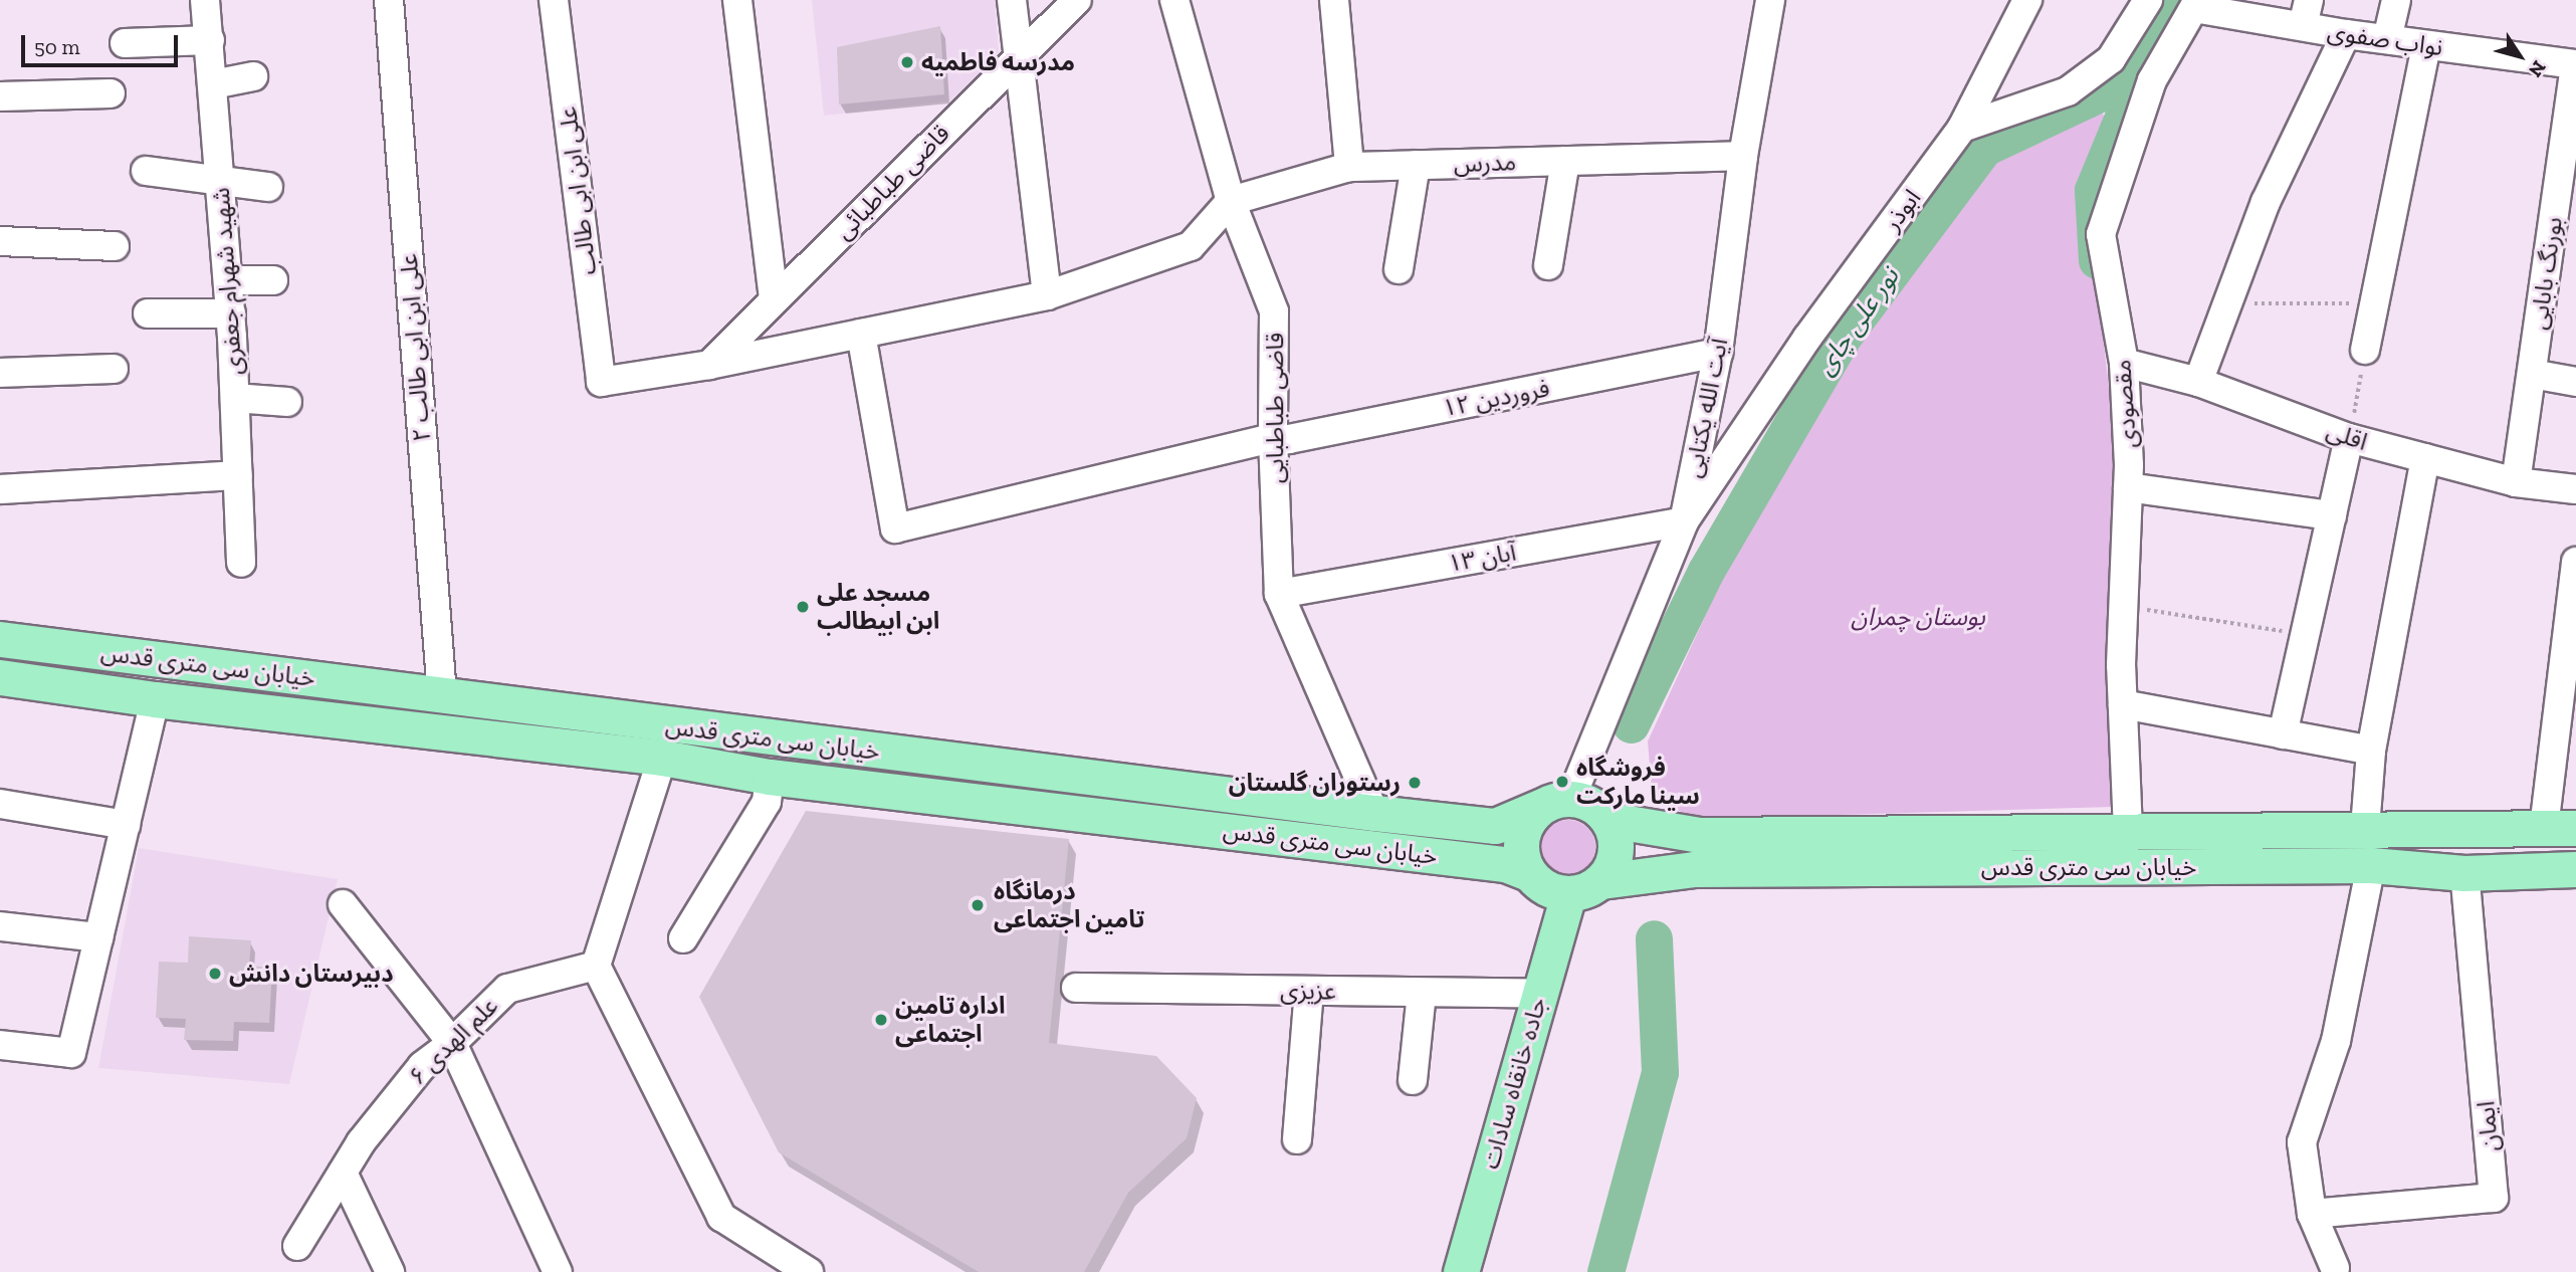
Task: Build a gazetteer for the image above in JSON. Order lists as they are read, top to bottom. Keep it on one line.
{"streets":{"main road":["خیابان سی متری قدس","جاده خانقاه سادات"],"street":["نواب صفوی","مدرس","قاضی طباطبائی","علی ابن ابی طالب","ابوذر","بورنگ بابایی","شهید شهرام جعفری","علی ابن ابی طالب ۲","۱۲ فروردین","مقصودی","قاضی طباطبایی","آیت الله یکتایی","اقلی","۱۳ آبان","عزیزی","علم الهدی ۶","ایمان"]},"crossings":[["نواب صفوی","بورنگ بابایی"],["نواب صفوی","مقصودی"],["مدرس","قاضی طباطبایی"],["مدرس","آیت الله یکتایی"],["قاضی طباطبائی","علی ابن ابی طالب"],["ابوذر","آیت الله یکتایی"],["ابوذر","۱۳ آبان"],["بورنگ بابایی","اقلی"],["علی ابن ابی طالب ۲","خیابان سی متری قدس"],["۱۲ فروردین","قاضی طباطبایی"],["۱۲ فروردین","آیت الله یکتایی"],["مقصودی","اقلی"],["مقصودی","خیابان سی متری قدس"],["قاضی طباطبایی","۱۳ آبان"],["قاضی طباطبایی","خیابان سی متری قدس"],["آیت الله یکتایی","۱۳ آبان"],["آیت الله یکتایی","خیابان سی متری قدس"],["آیت الله یکتایی","جاده خانقاه سادات"],["خیابان سی متری قدس","جاده خانقاه سادات"],["خیابان سی متری قدس","ایمان"],["عزیزی","جاده خانقاه سادات"]],"water":["نور علی چای"],"parks":["بوستان چمران"],"places":["مدرسه فاطمیه","مسجد علی ابن ابیطالب","فروشگاه سینا مارکت","رستوران گلستان","درمانگاه تامین اجتماعی","دبیرستان دانش","اداره تامین اجتماعی"],"scale_bar":"50 m","north":"bottom right"}
